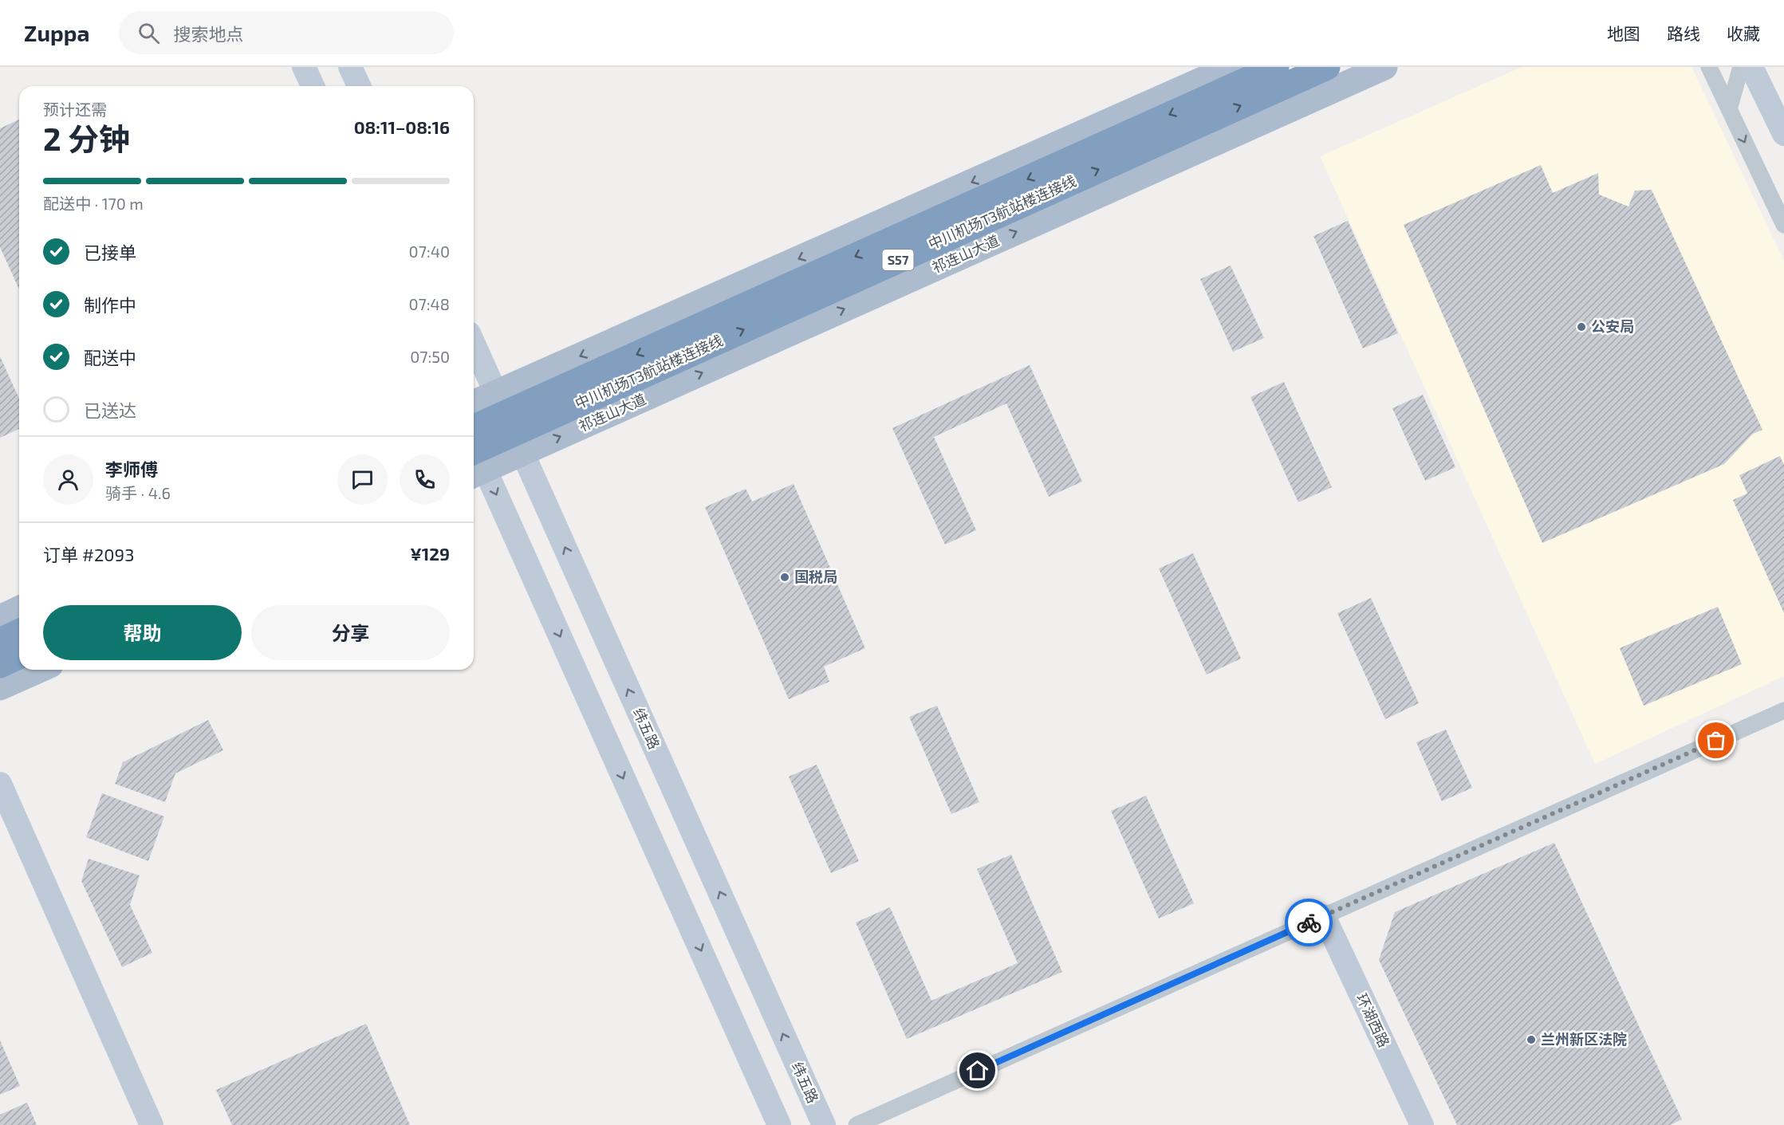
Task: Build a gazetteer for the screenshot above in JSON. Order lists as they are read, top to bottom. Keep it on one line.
{"streets":{"highway":["中川机场T3航站楼连接线","S57"],"main road":["祁连山大道"],"street":["纬五路","环湖西路"]},"crossings":[["中川机场T3航站楼连接线","祁连山大道"],["祁连山大道","纬五路"]],"places":["公安局","国税局","兰州新区法院"],"page":{"header":"Zuppa","search":"搜索地点","nav":["地图","路线","收藏"],"heading":["2 分钟","预计还需","08:11–08:16"],"panel":["李师傅","骑手 · 4.6","订单 #2093","¥129"],"bar":"配送中 · 170 m","list":[["已接单","07:40"],["制作中","07:48"],["配送中","07:50"],"已送达"],"buttons":["帮助","分享"]}}
